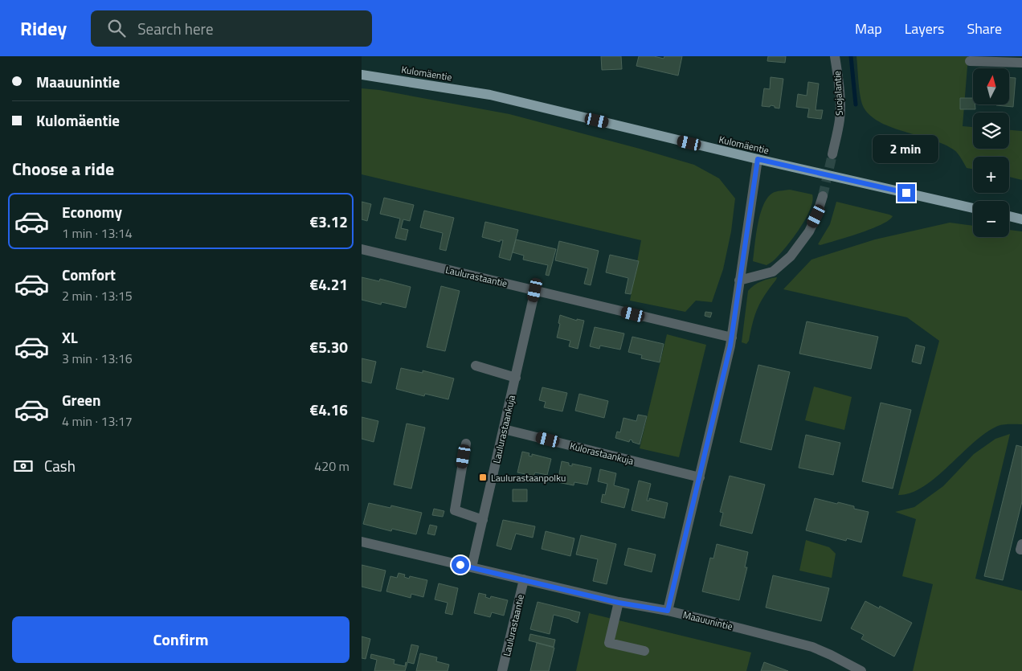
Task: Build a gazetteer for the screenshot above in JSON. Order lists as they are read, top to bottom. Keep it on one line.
{"streets":{"main road":["Kulomäentie"],"street":["Suojalantie","Laulurastaantie","Laulurastaankuja","Kulorastaankuja","Maauunintie"]},"crossings":[["Laulurastaantie","Laulurastaankuja"],["Laulurastaantie","Maauunintie"],["Laulurastaankuja","Kulorastaankuja"],["Laulurastaankuja","Maauunintie"]],"places":{"transit":["Laulurastaanpolku"]},"north":"top","page":{"header":"Ridey","search":"Search here","nav":["Map","Layers","Share"],"banner":["Maauunintie","Kulomäentie"],"map_buttons":["+","−"],"bubble":"2 min","heading":"Choose a ride","list":[{"name":"Economy","note":"1 min · 13:14","value":"€3.12"},{"name":"Comfort","note":"2 min · 13:15","value":"€4.21"},{"name":"XL","note":"3 min · 13:16","value":"€5.30"},{"name":"Green","note":"4 min · 13:17","value":"€4.16"}],"pay":["Cash","420 m"],"buttons":"Confirm"}}
